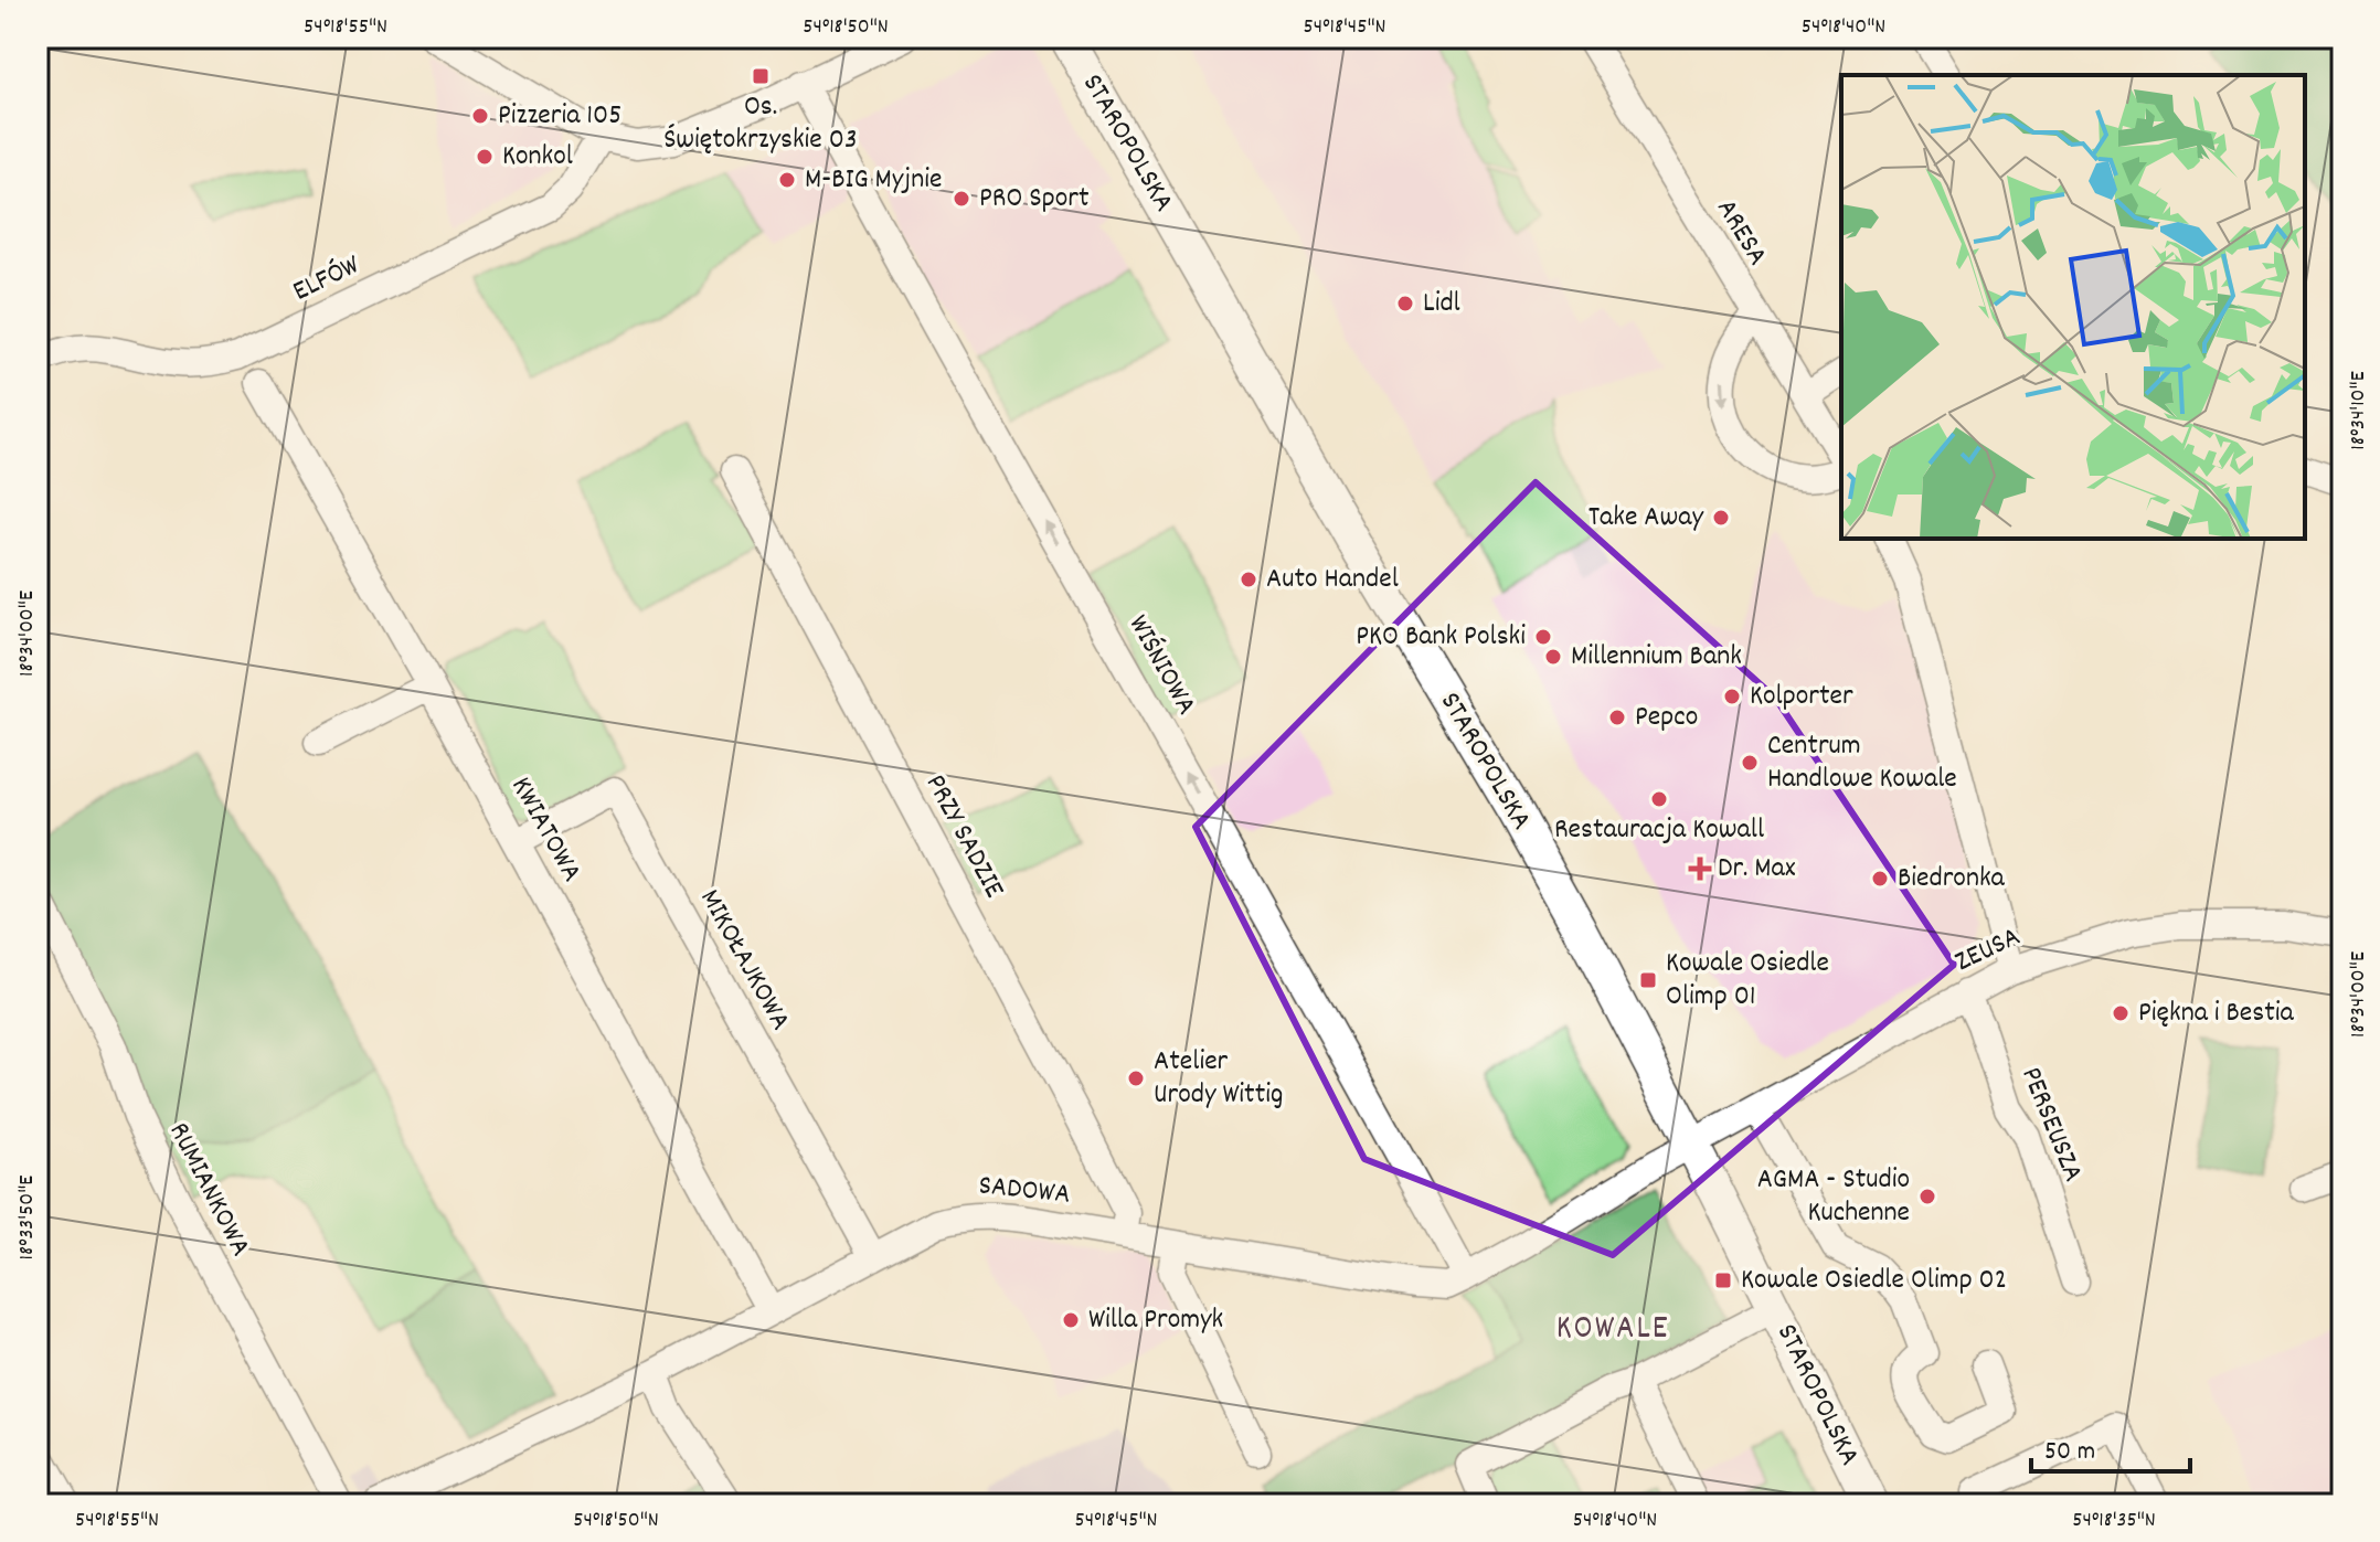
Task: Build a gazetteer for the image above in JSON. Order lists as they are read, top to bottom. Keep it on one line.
{"streets":{"main road":["STAROPOLSKA"],"street":["ARESA","ELFÓW","WIŚNIOWA","KWIATOWA","PRZY SADZIE","ZEUSA","MIKOŁAJKOWA","PERSEUSZA","RUMIANKOWA","SADOWA"]},"crossings":[["STAROPOLSKA","ZEUSA"],["STAROPOLSKA","SADOWA"],["WIŚNIOWA","SADOWA"],["KWIATOWA","MIKOŁAJKOWA"],["KWIATOWA","SADOWA"],["PRZY SADZIE","SADOWA"],["ZEUSA","PERSEUSZA"],["ZEUSA","SADOWA"],["MIKOŁAJKOWA","SADOWA"]],"one_way":["WIŚNIOWA"],"districts":["KOWALE"],"places":{"transit":["Os. Świętokrzyskie 03","Kowale Osiedle Olimp 01","Kowale Osiedle Olimp 02"],"other":["Pizzeria 105","Konkol","M-BIG Myjnie","PRO Sport","Lidl","Take Away","Auto Handel","PKO Bank Polski","Millennium Bank","Kolporter","Pepco","Centrum Handlowe Kowale","Restauracja Kowall","Biedronka","Piękna i Bestia","Atelier Urody Wittig","AGMA - Studio Kuchenne","Willa Promyk"],"health":["Dr. Max"]},"scale_bar":"50 m","coordinates":["54°18'55\"N","54°18'50\"N","54°18'45\"N","54°18'40\"N","18°34'10\"E","18°34'00\"E","18°33'50\"E","54°18'35\"N"]}
